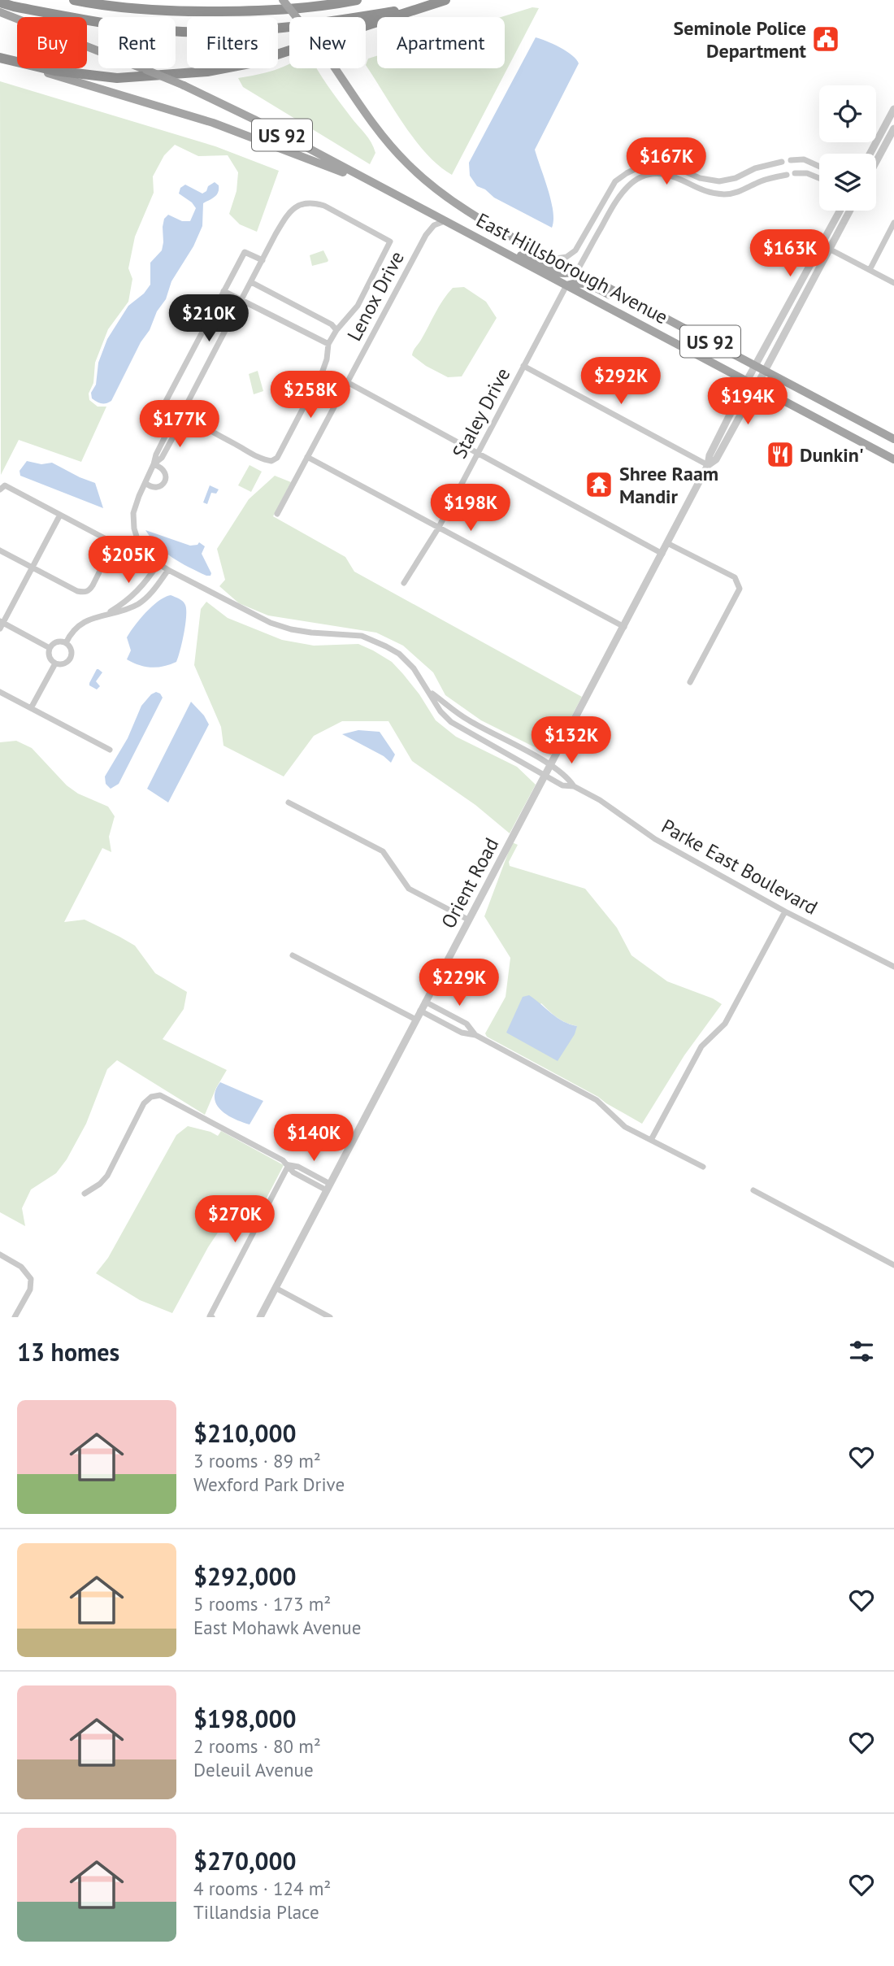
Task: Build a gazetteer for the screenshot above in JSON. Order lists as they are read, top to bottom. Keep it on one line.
{"streets":{"main road":["US 92","East Hillsborough Avenue"],"street":["Lenox Drive","Staley Drive","Parke East Boulevard","Orient Road"]},"crossings":[["US 92","East Hillsborough Avenue"],["US 92","Lenox Drive"],["US 92","Orient Road"],["East Hillsborough Avenue","Lenox Drive"],["East Hillsborough Avenue","Staley Drive"],["East Hillsborough Avenue","Orient Road"],["Parke East Boulevard","Orient Road"]],"places":{"public building":["Seminole Police Department"],"restaurant":["Dunkin'"],"temple":["Shree Raam Mandir"]},"page":{"chip":["Buy","Rent","Filters","New","Apartment"],"price":["$167K","$163K","$210K","$292K","$258K","$194K","$177K","$198K","$205K","$132K","$229K","$140K","$270K"],"heading":"13 homes","list":[{"name":"$210,000","note":"3 rooms · 89 m² · Wexford Park Drive"},{"name":"$292,000","note":"5 rooms · 173 m² · East Mohawk Avenue"},{"name":"$198,000","note":"2 rooms · 80 m² · Deleuil Avenue"},{"name":"$270,000","note":"4 rooms · 124 m² · Tillandsia Place"}]}}
